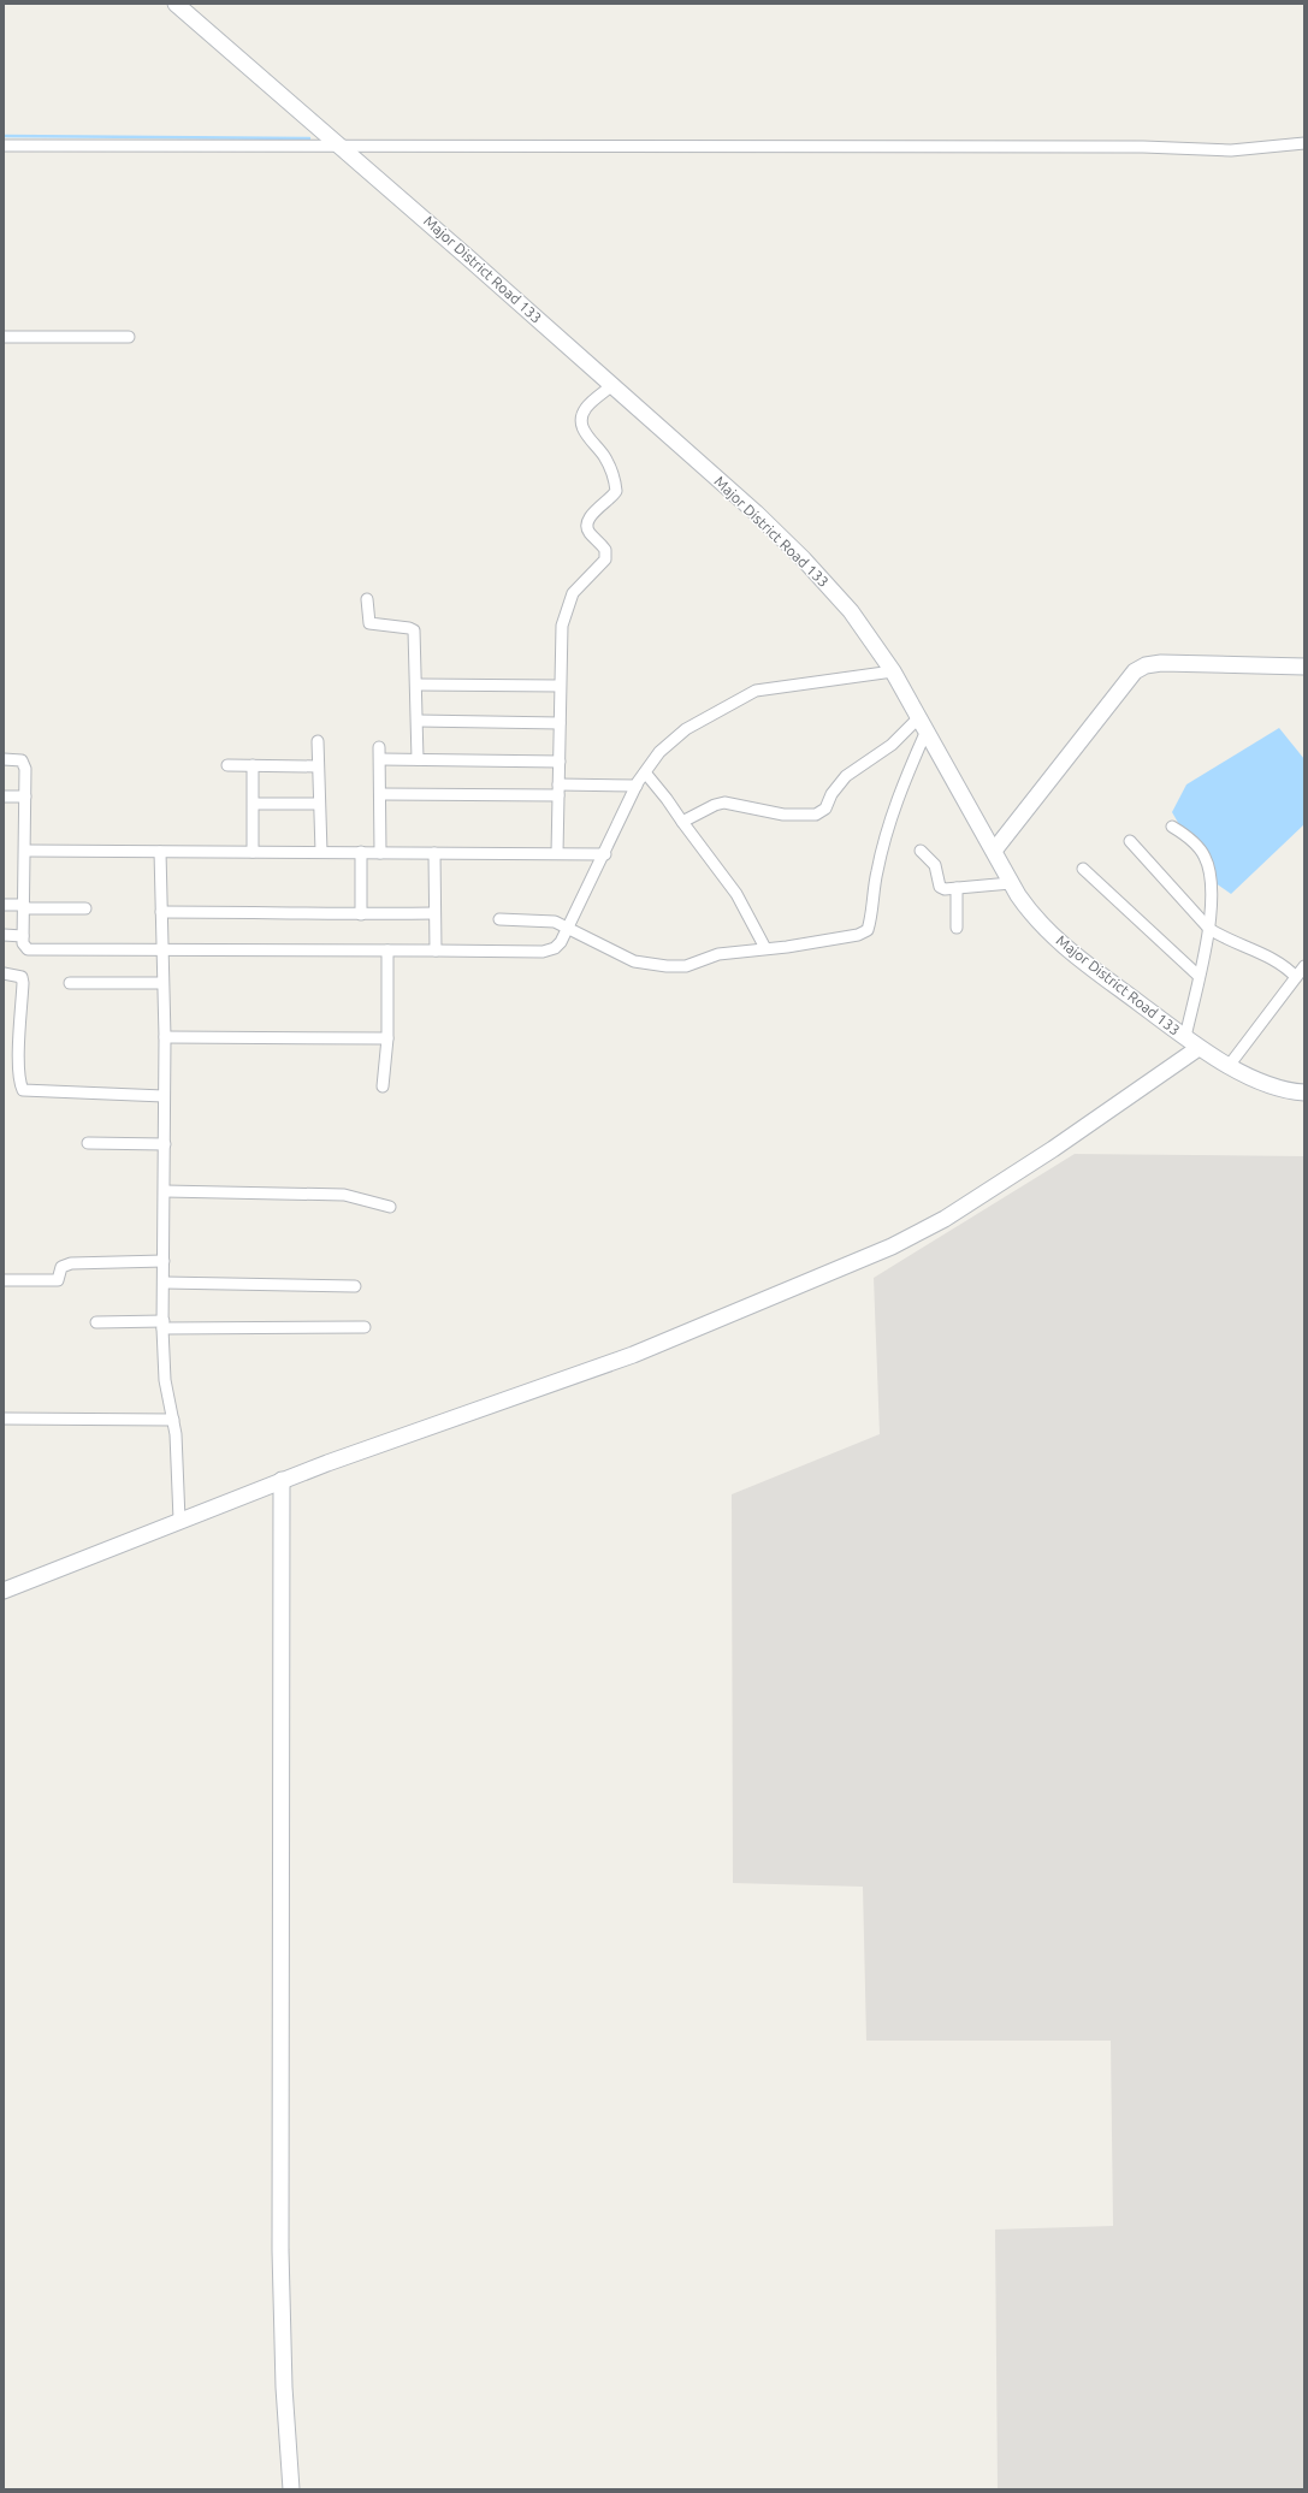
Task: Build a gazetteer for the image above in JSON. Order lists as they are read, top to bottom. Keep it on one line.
{"streets":{"street":["Major District Road 133"]}}
